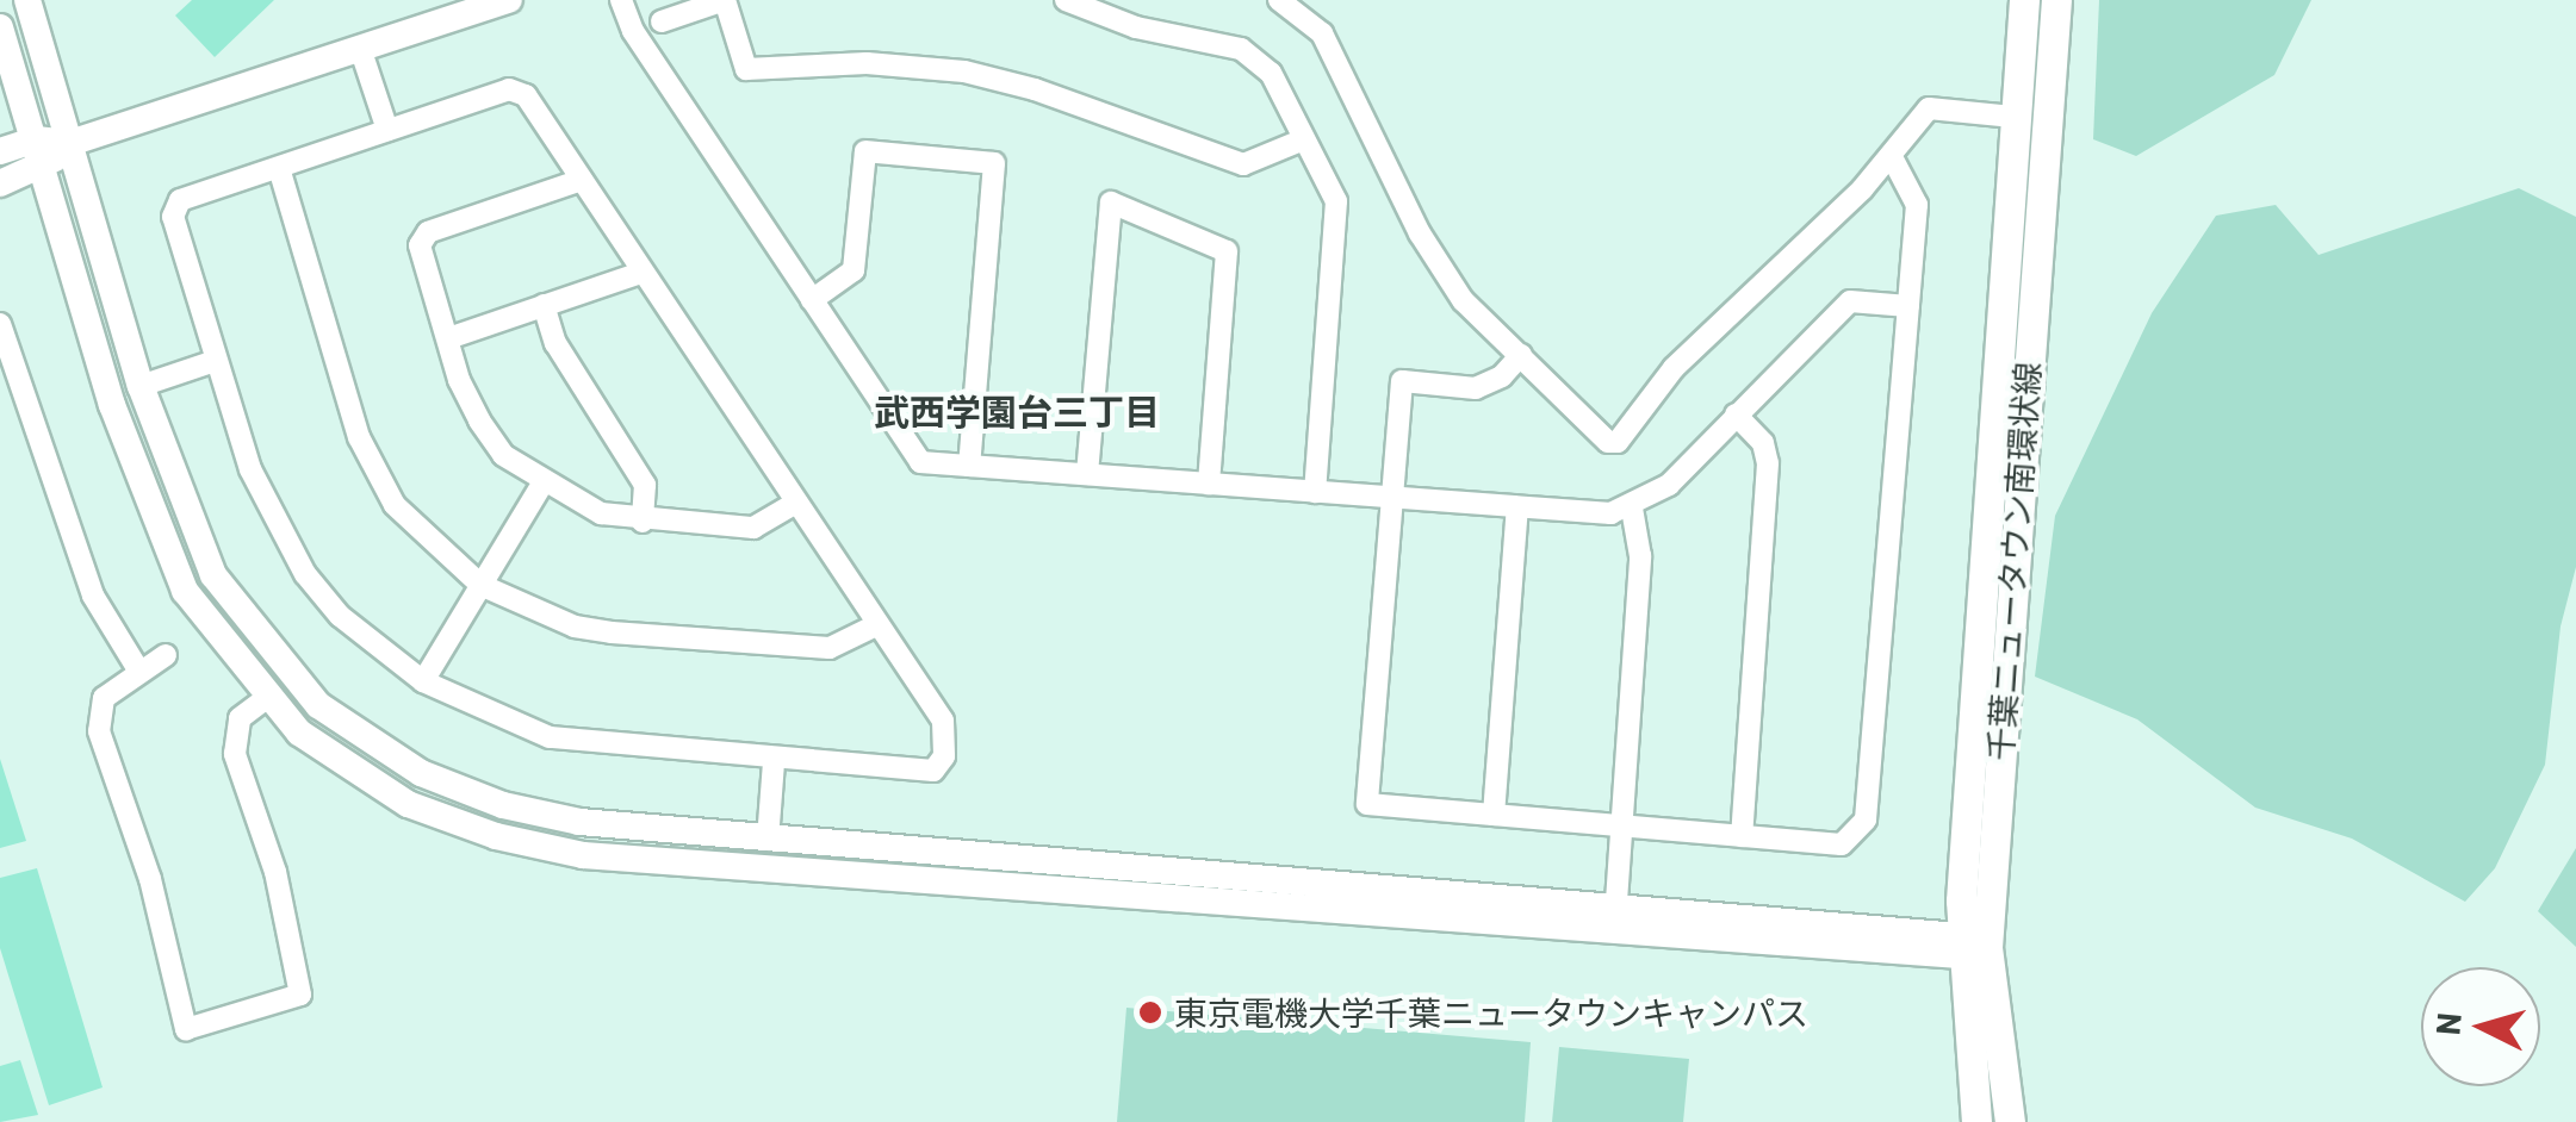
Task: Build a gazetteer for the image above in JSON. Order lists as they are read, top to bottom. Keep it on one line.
{"streets":{"main road":["千葉ニュータウン南環状線"]},"districts":["武西学園台三丁目"],"places":["東京電機大学千葉ニュータウンキャンパス"],"north":"left"}
